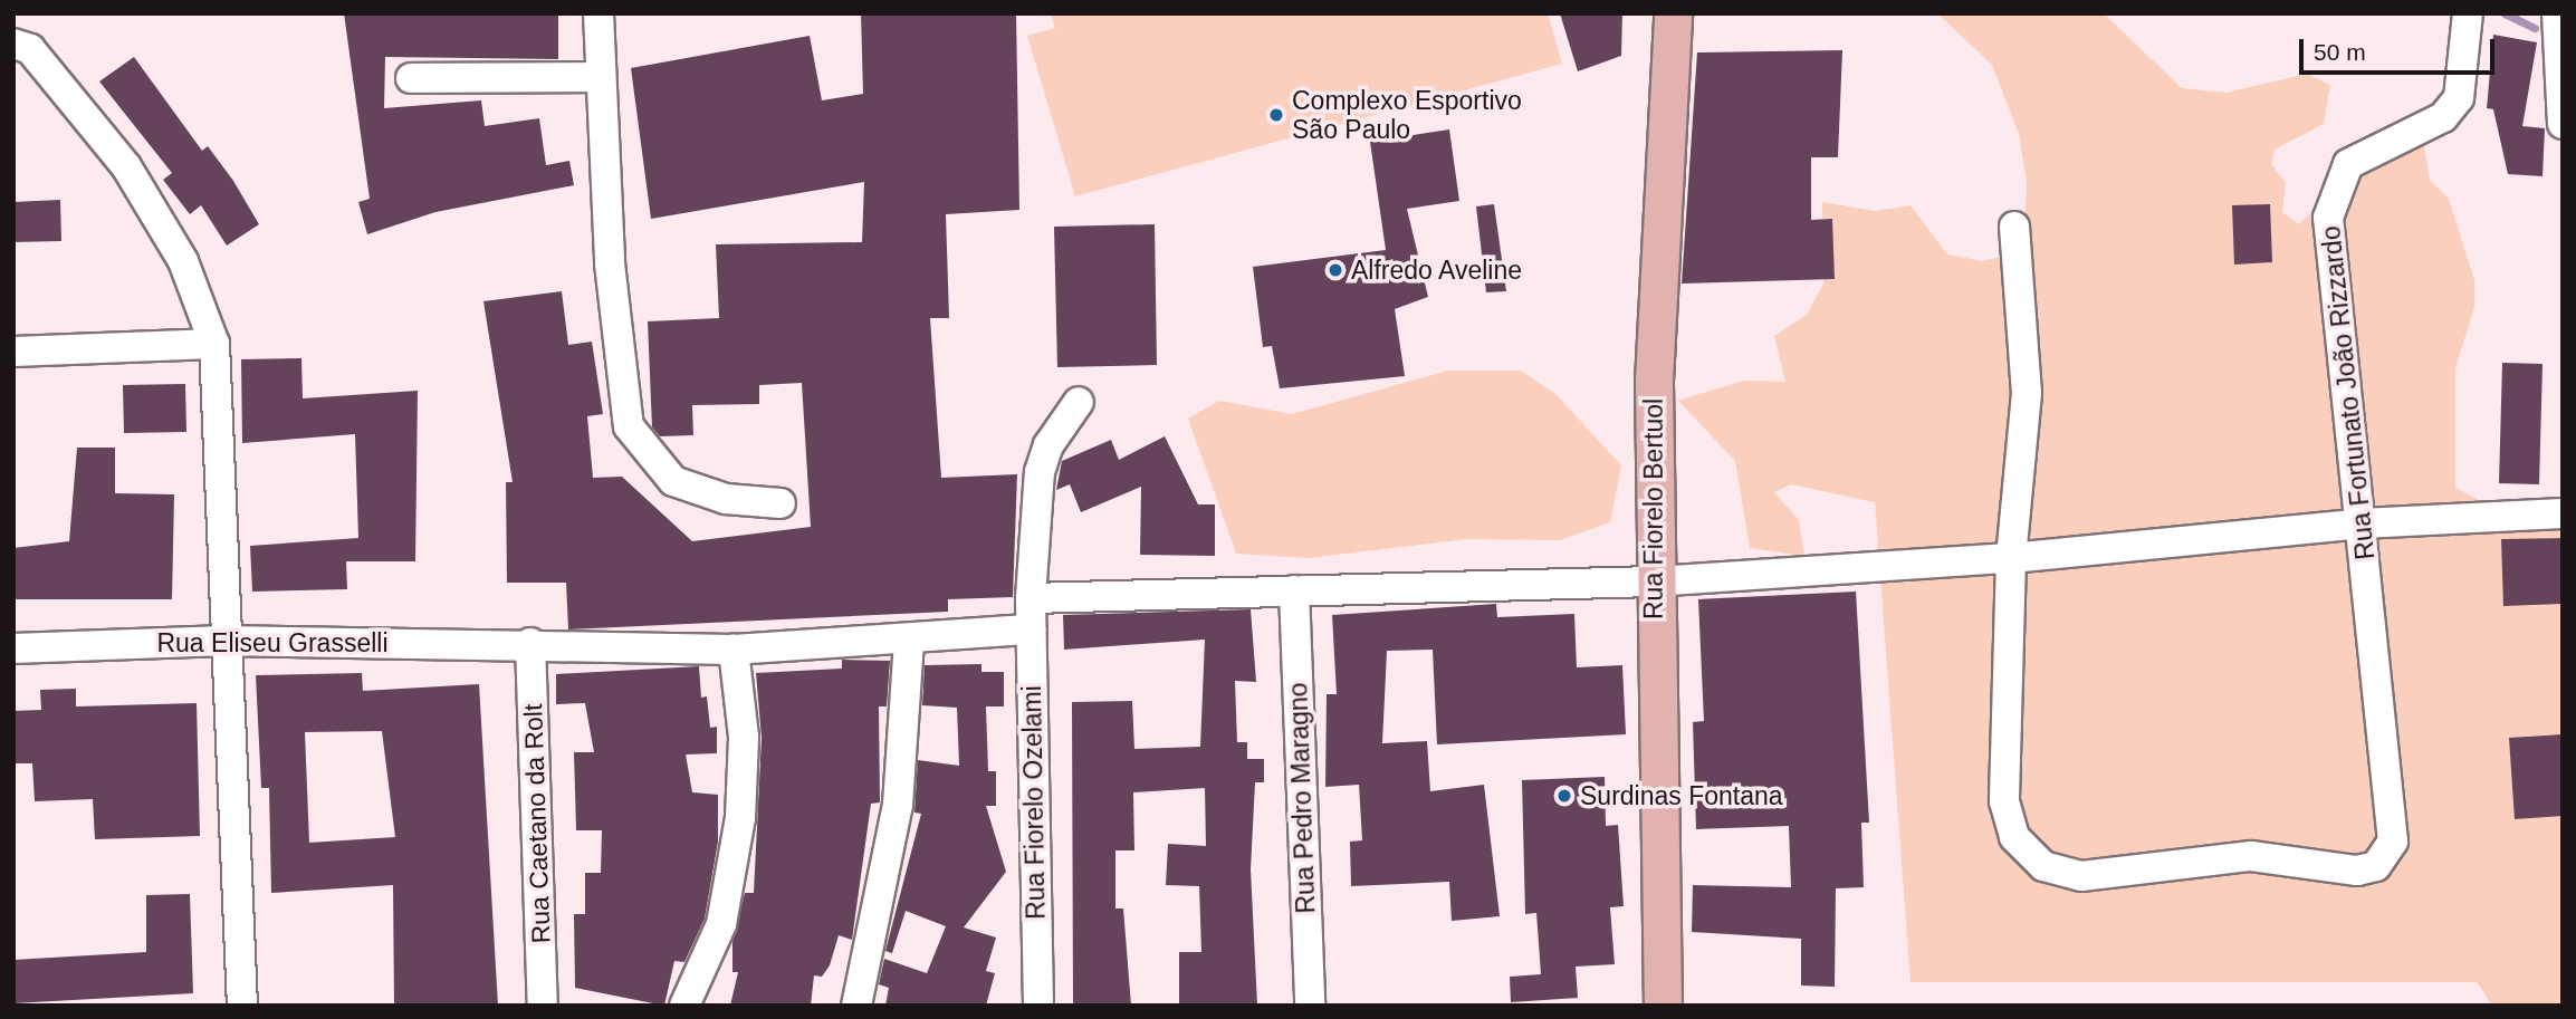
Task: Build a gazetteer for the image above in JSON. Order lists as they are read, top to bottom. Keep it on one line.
{"streets":{"main road":["Rua Fiorelo Bertuol"],"street":["Rua Fortunato João Rizzardo","Rua Eliseu Grasselli","Rua Pedro Maragno","Rua Fiorelo Ozelami","Rua Caetano da Rolt"]},"crossings":[["Rua Eliseu Grasselli","Rua Fiorelo Ozelami"],["Rua Eliseu Grasselli","Rua Caetano da Rolt"]],"places":["Complexo Esportivo São Paulo","Alfredo Aveline","Surdinas Fontana"],"scale_bar":"50 m"}
